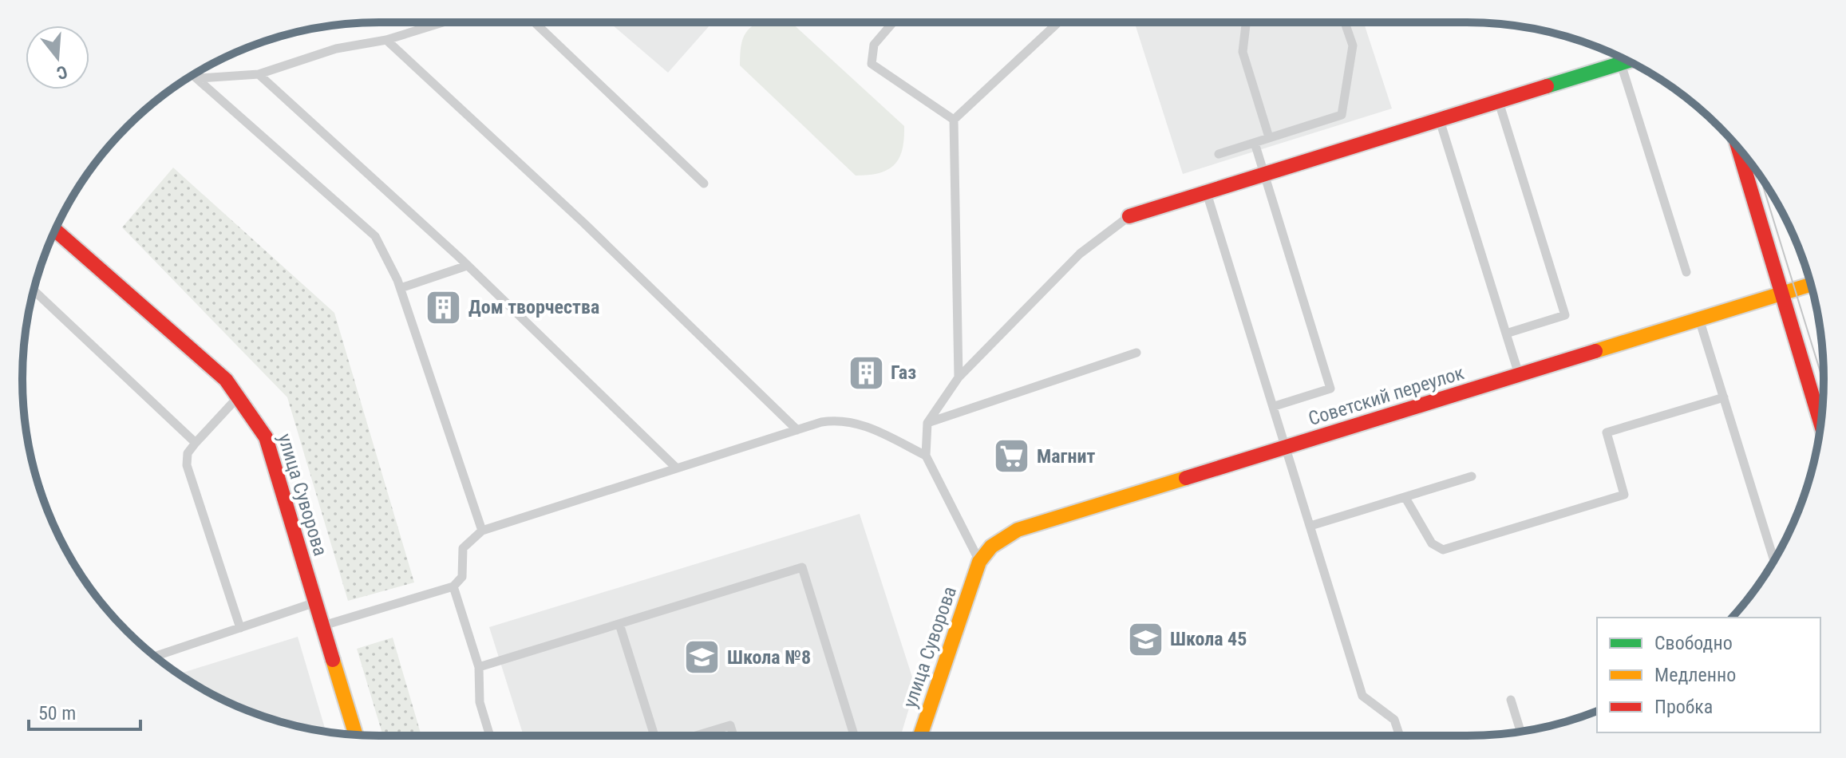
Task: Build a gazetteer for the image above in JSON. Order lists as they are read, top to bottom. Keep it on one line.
{"streets":{"street":["Советский переулок","улица Суворова"]},"crossings":[["Советский переулок","улица Суворова"]],"places":{"building":["Дом творчества","Газ"],"supermarket":["Магнит"],"school or university":["Школа 45","Школа №8"]},"legend":["Свободно","Медленно","Пробка"],"scale_bar":"50 m","north":"bottom"}
